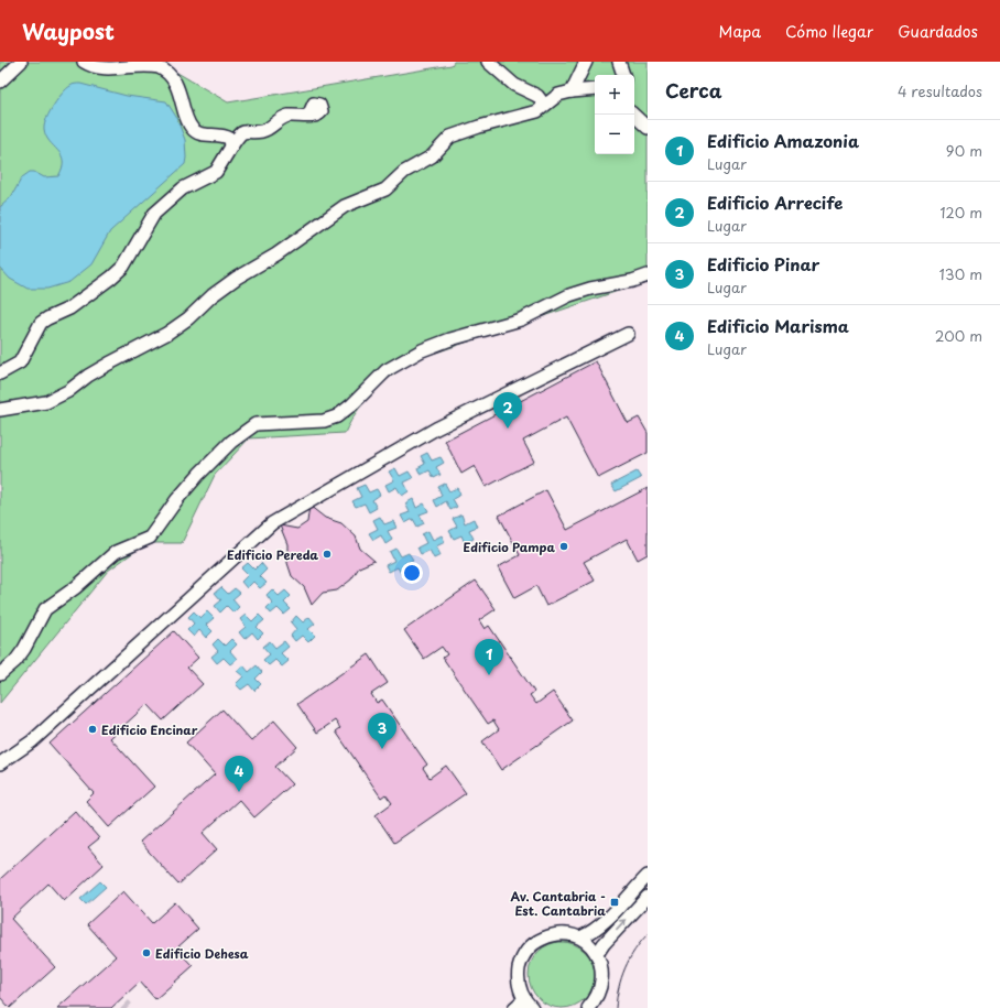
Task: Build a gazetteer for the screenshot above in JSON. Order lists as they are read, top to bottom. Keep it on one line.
{"places":{"other":["Edificio Pampa","Edificio Pereda","Edificio Encinar","Edificio Dehesa"],"transit":["Av. Cantabria - Est. Cantabria"]},"page":{"header":"Waypost","nav":["Mapa","Cómo llegar","Guardados"],"heading":["Cerca","4 resultados"],"map_buttons":["+","−"],"list":[{"mark":"1","name":"Edificio Amazonia","note":"Lugar","value":"90 m"},{"mark":"2","name":"Edificio Arrecife","note":"Lugar","value":"120 m"},{"mark":"3","name":"Edificio Pinar","note":"Lugar","value":"130 m"},{"mark":"4","name":"Edificio Marisma","note":"Lugar","value":"200 m"}],"pins":["2","1","3","4"]}}
